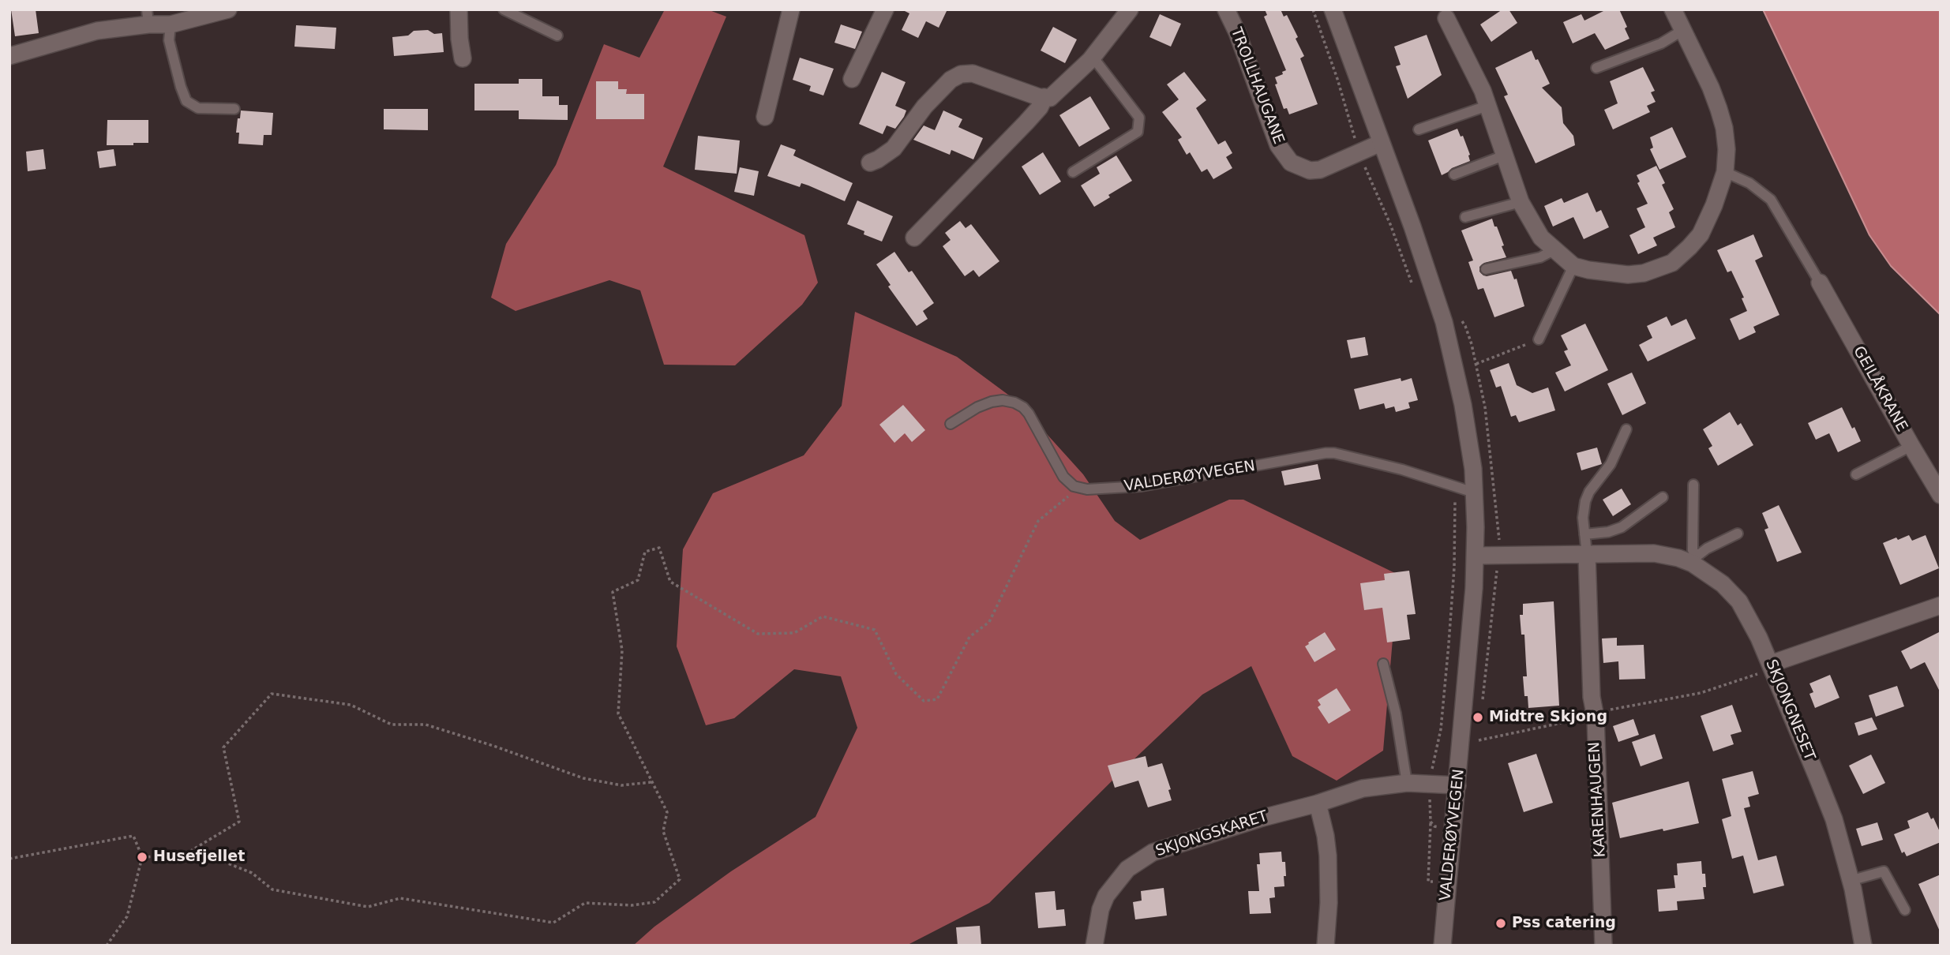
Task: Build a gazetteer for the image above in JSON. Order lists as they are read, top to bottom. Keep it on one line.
{"streets":{"street":["TROLLHAUGANE","GEILÅKRANE","VALDERØYVEGEN","SKJONGNESET","KARENHAUGEN","SKJONGSKARET"]},"crossings":[["TROLLHAUGANE","VALDERØYVEGEN"],["VALDERØYVEGEN","SKJONGNESET"],["VALDERØYVEGEN","SKJONGSKARET"],["SKJONGNESET","KARENHAUGEN"]],"places":["Midtre Skjong","Husefjellet","Pss catering"]}
